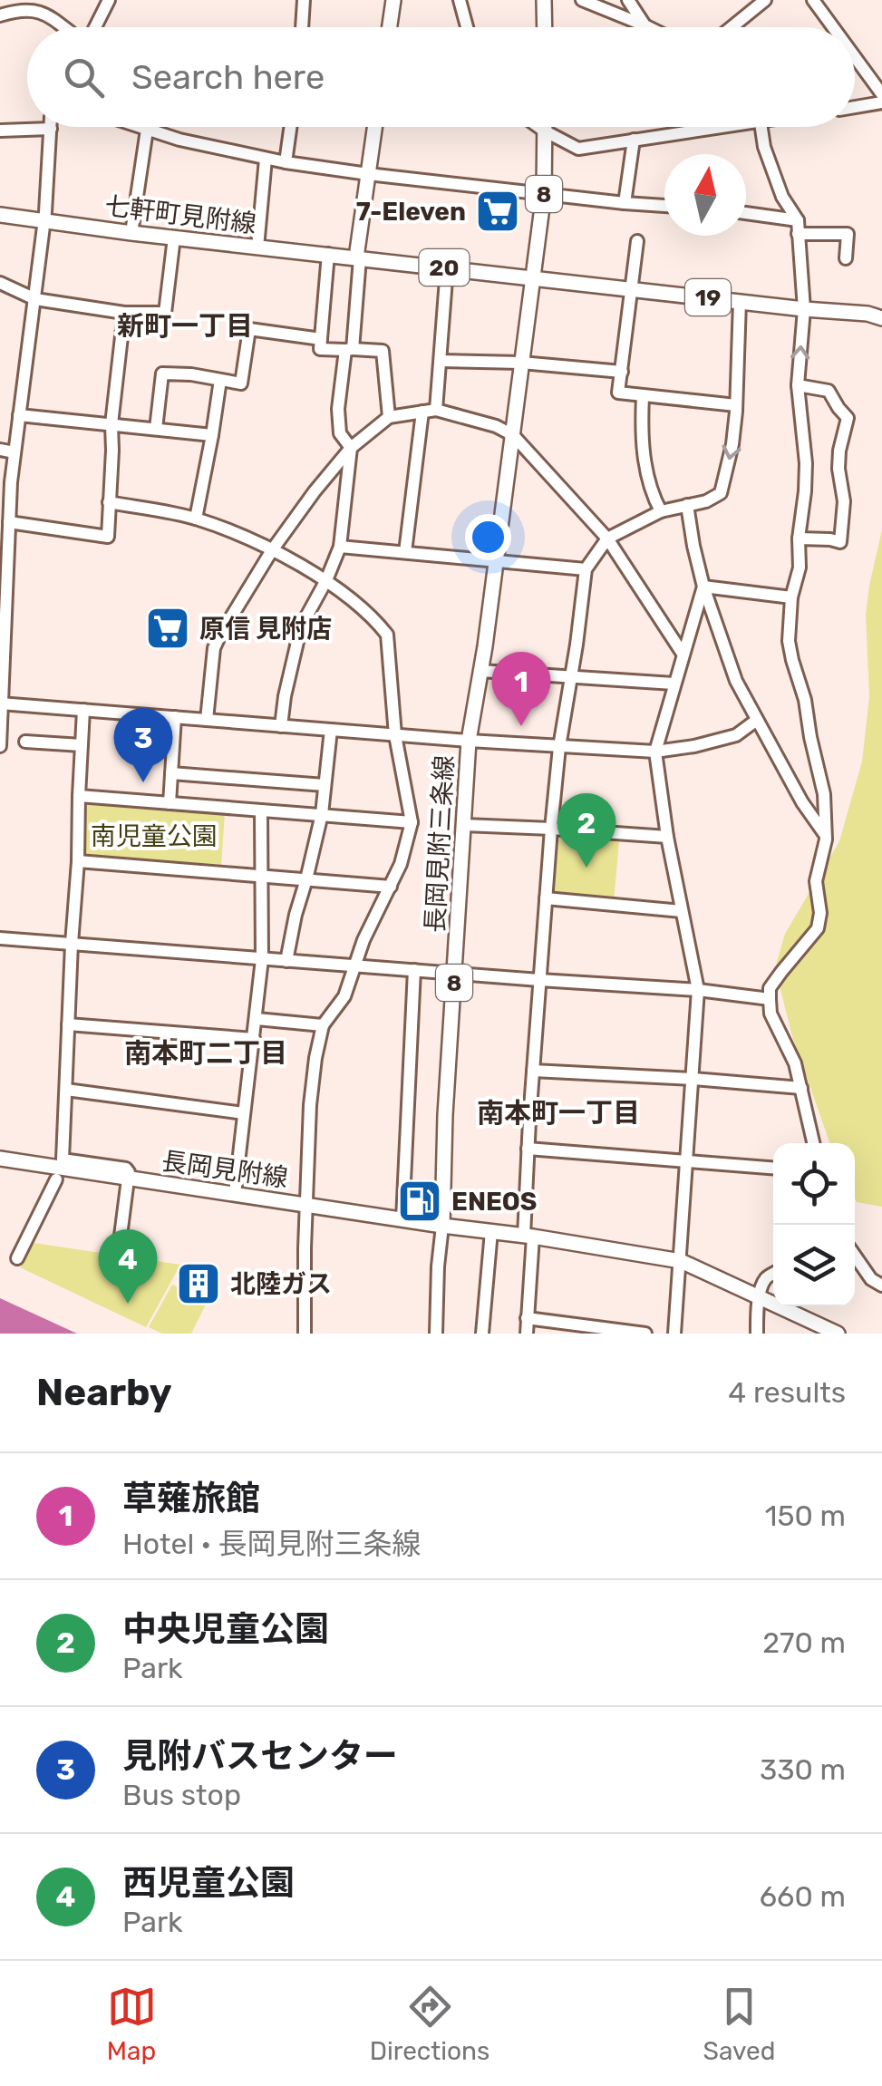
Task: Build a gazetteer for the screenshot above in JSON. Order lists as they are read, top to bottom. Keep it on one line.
{"streets":{"main road":["8","七軒町見附線","20","19","長岡見附三条線","長岡見附線"]},"crossings":[["七軒町見附線","20"],["20","19"],["20","長岡見附三条線"],["19","長岡見附三条線"],["長岡見附三条線","長岡見附線"]],"districts":["新町一丁目","南本町二丁目","南本町一丁目"],"parks":["南児童公園"],"places":{"supermarket":["7-Eleven","原信 見附店"],"fuel station":["ENEOS"],"building":["北陸ガス"]},"north":"top","page":{"search":"Search here","pins":["1","3","2","4"],"heading":["Nearby","4 results"],"list":[{"mark":"1","name":"草薙旅館","note":"Hotel · 長岡見附三条線","value":"150 m"},{"mark":"2","name":"中央児童公園","note":"Park","value":"270 m"},{"mark":"3","name":"見附バスセンター","note":"Bus stop","value":"330 m"},{"mark":"4","name":"西児童公園","note":"Park","value":"660 m"}],"nav":["Map","Directions","Saved"]}}
